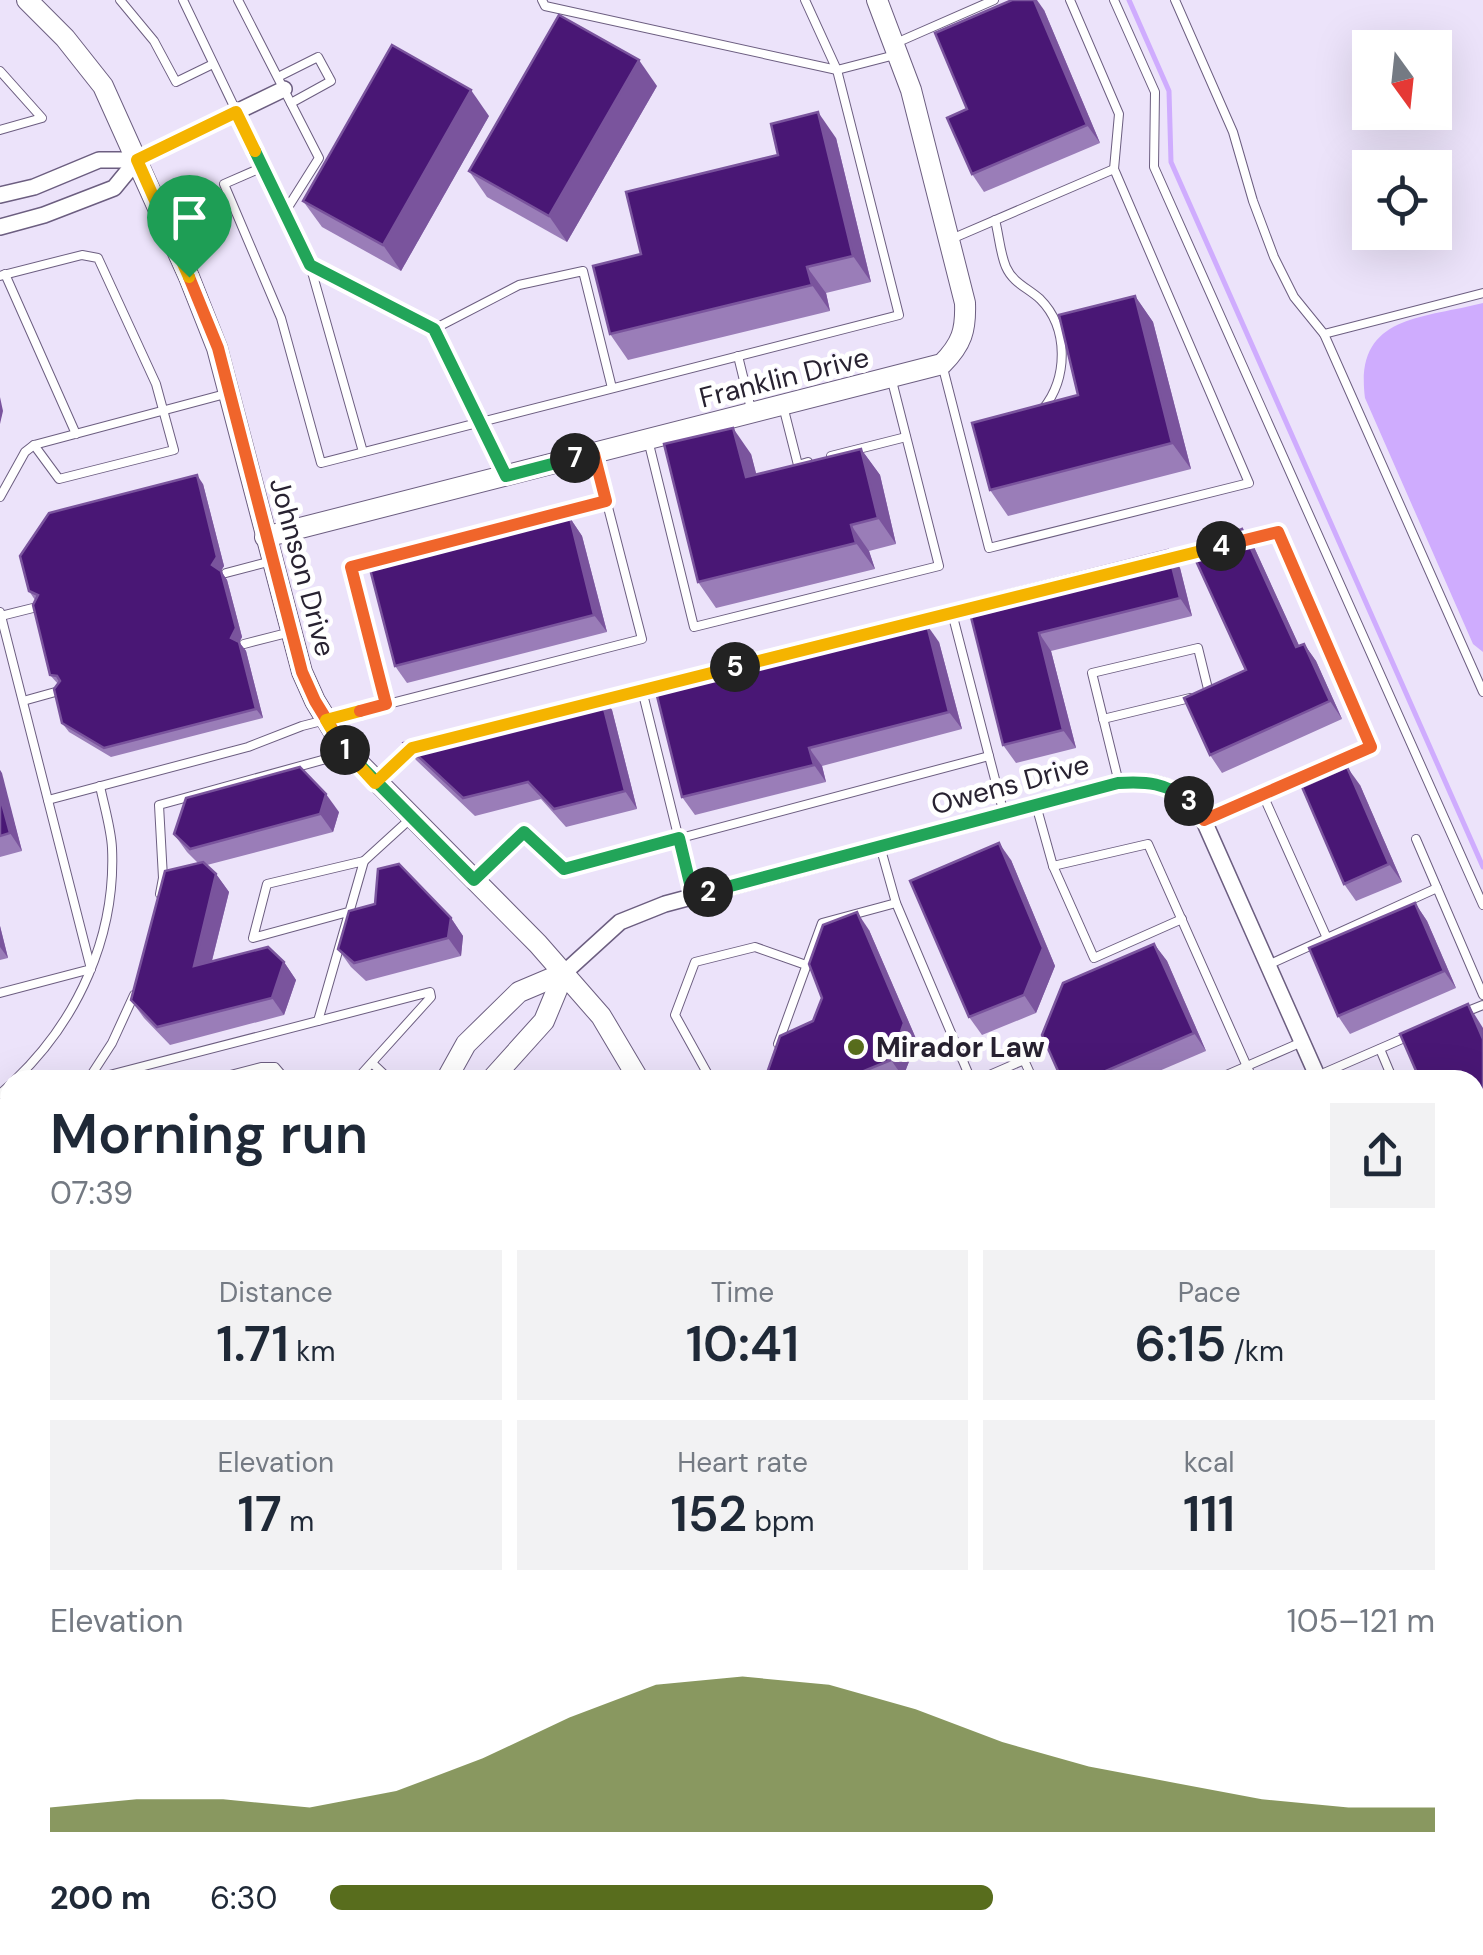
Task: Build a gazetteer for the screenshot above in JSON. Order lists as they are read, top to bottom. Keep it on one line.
{"streets":{"street":["Franklin Drive","Johnson Drive","Owens Drive"]},"crossings":[["Franklin Drive","Johnson Drive"],["Johnson Drive","Owens Drive"]],"places":["Mirador Law"],"north":"bottom","page":{"pins":["7","4","5","1","3","2"],"heading":["Morning run","07:39"],"stats":[["Distance","1.71 km"],["Time","10:41"],["Pace","6:15 /km"],["Elevation","17 m"],["Heart rate","152 bpm"],["kcal","111"]],"chart":["Elevation","105–121 m"],"list":[{"name":"200 m","note":"6:30"}]}}
